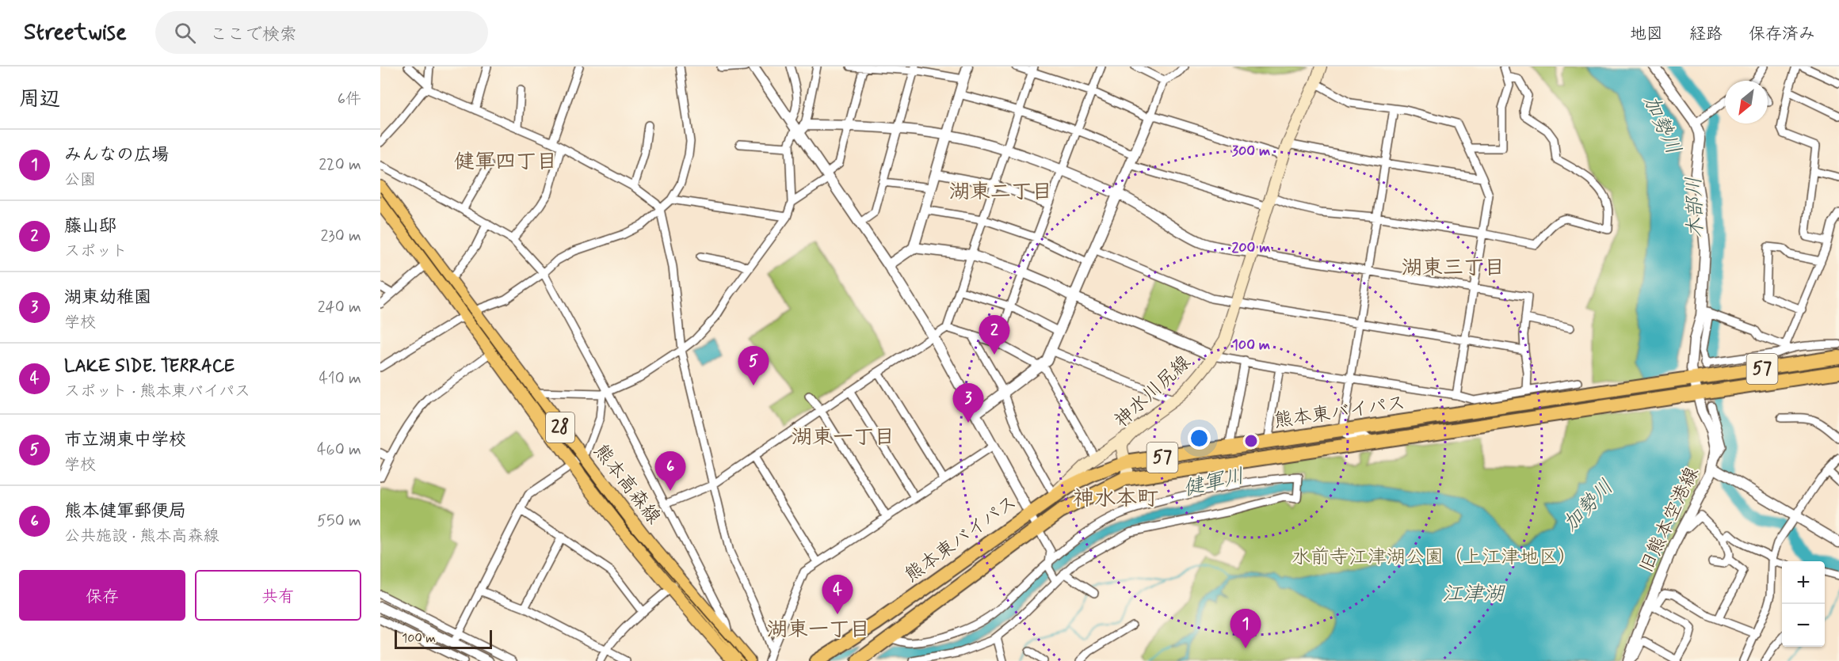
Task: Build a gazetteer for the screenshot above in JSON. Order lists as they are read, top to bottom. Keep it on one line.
{"streets":{"highway":["57","熊本東バイパス"],"main road":["神水川尻線","28","熊本高森線"],"street":["旧熊本空港線"]},"crossings":[["神水川尻線","熊本東バイパス"],["熊本東バイパス","旧熊本空港線"]],"districts":["健軍四丁目","湖東二丁目","湖東三丁目","湖東一丁目","神水本町","湖東一丁目"],"water":["加勢川","木部川","健軍川","江津湖"],"parks":["水前寺江津湖公園（上江津地区）"],"scale_bar":"100 m","north":"bottom left","page":{"header":"Streetwise","search":"ここで検索","nav":["地図","経路","保存済み"],"heading":["周辺","6件"],"list":[{"mark":"1","name":"みんなの広場","note":"公園","value":"220 m"},{"mark":"2","name":"藤山邸","note":"スポット","value":"230 m"},{"mark":"3","name":"湖東幼稚園","note":"学校","value":"240 m"},{"mark":"4","name":"LAKE SIDE. TERRACE","note":"スポット · 熊本東バイパス","value":"410 m"},{"mark":"5","name":"市立湖東中学校","note":"学校","value":"460 m"},{"mark":"6","name":"熊本健軍郵便局","note":"公共施設 · 熊本高森線","value":"550 m"}],"pins":["2","5","3","6","4","1"],"buttons":["保存","共有"],"map_buttons":["+","−"],"scale":"100 m"},"rings":["300 m","200 m","100 m"]}
